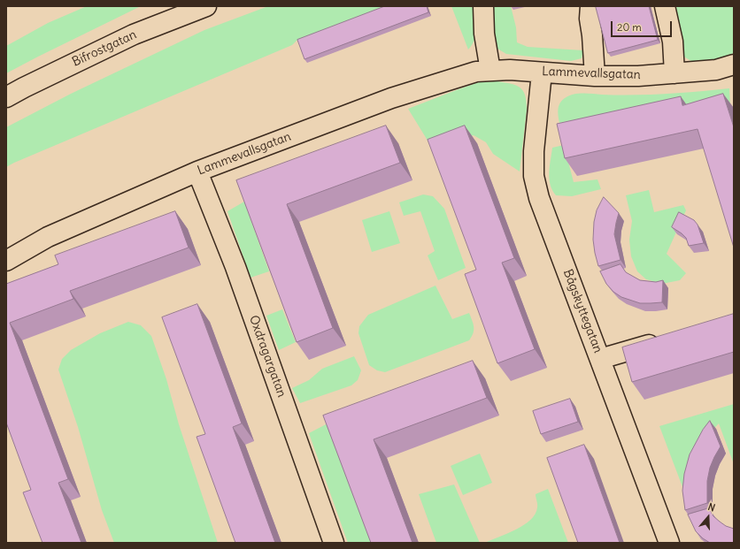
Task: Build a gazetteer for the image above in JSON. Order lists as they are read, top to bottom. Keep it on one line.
{"streets":{"street":["Bifrostgatan","Lammevallsgatan","Bågskyttegatan","Oxdragargatan"]},"crossings":[["Lammevallsgatan","Bågskyttegatan"],["Lammevallsgatan","Oxdragargatan"]],"scale_bar":"20 m","north":"top"}
